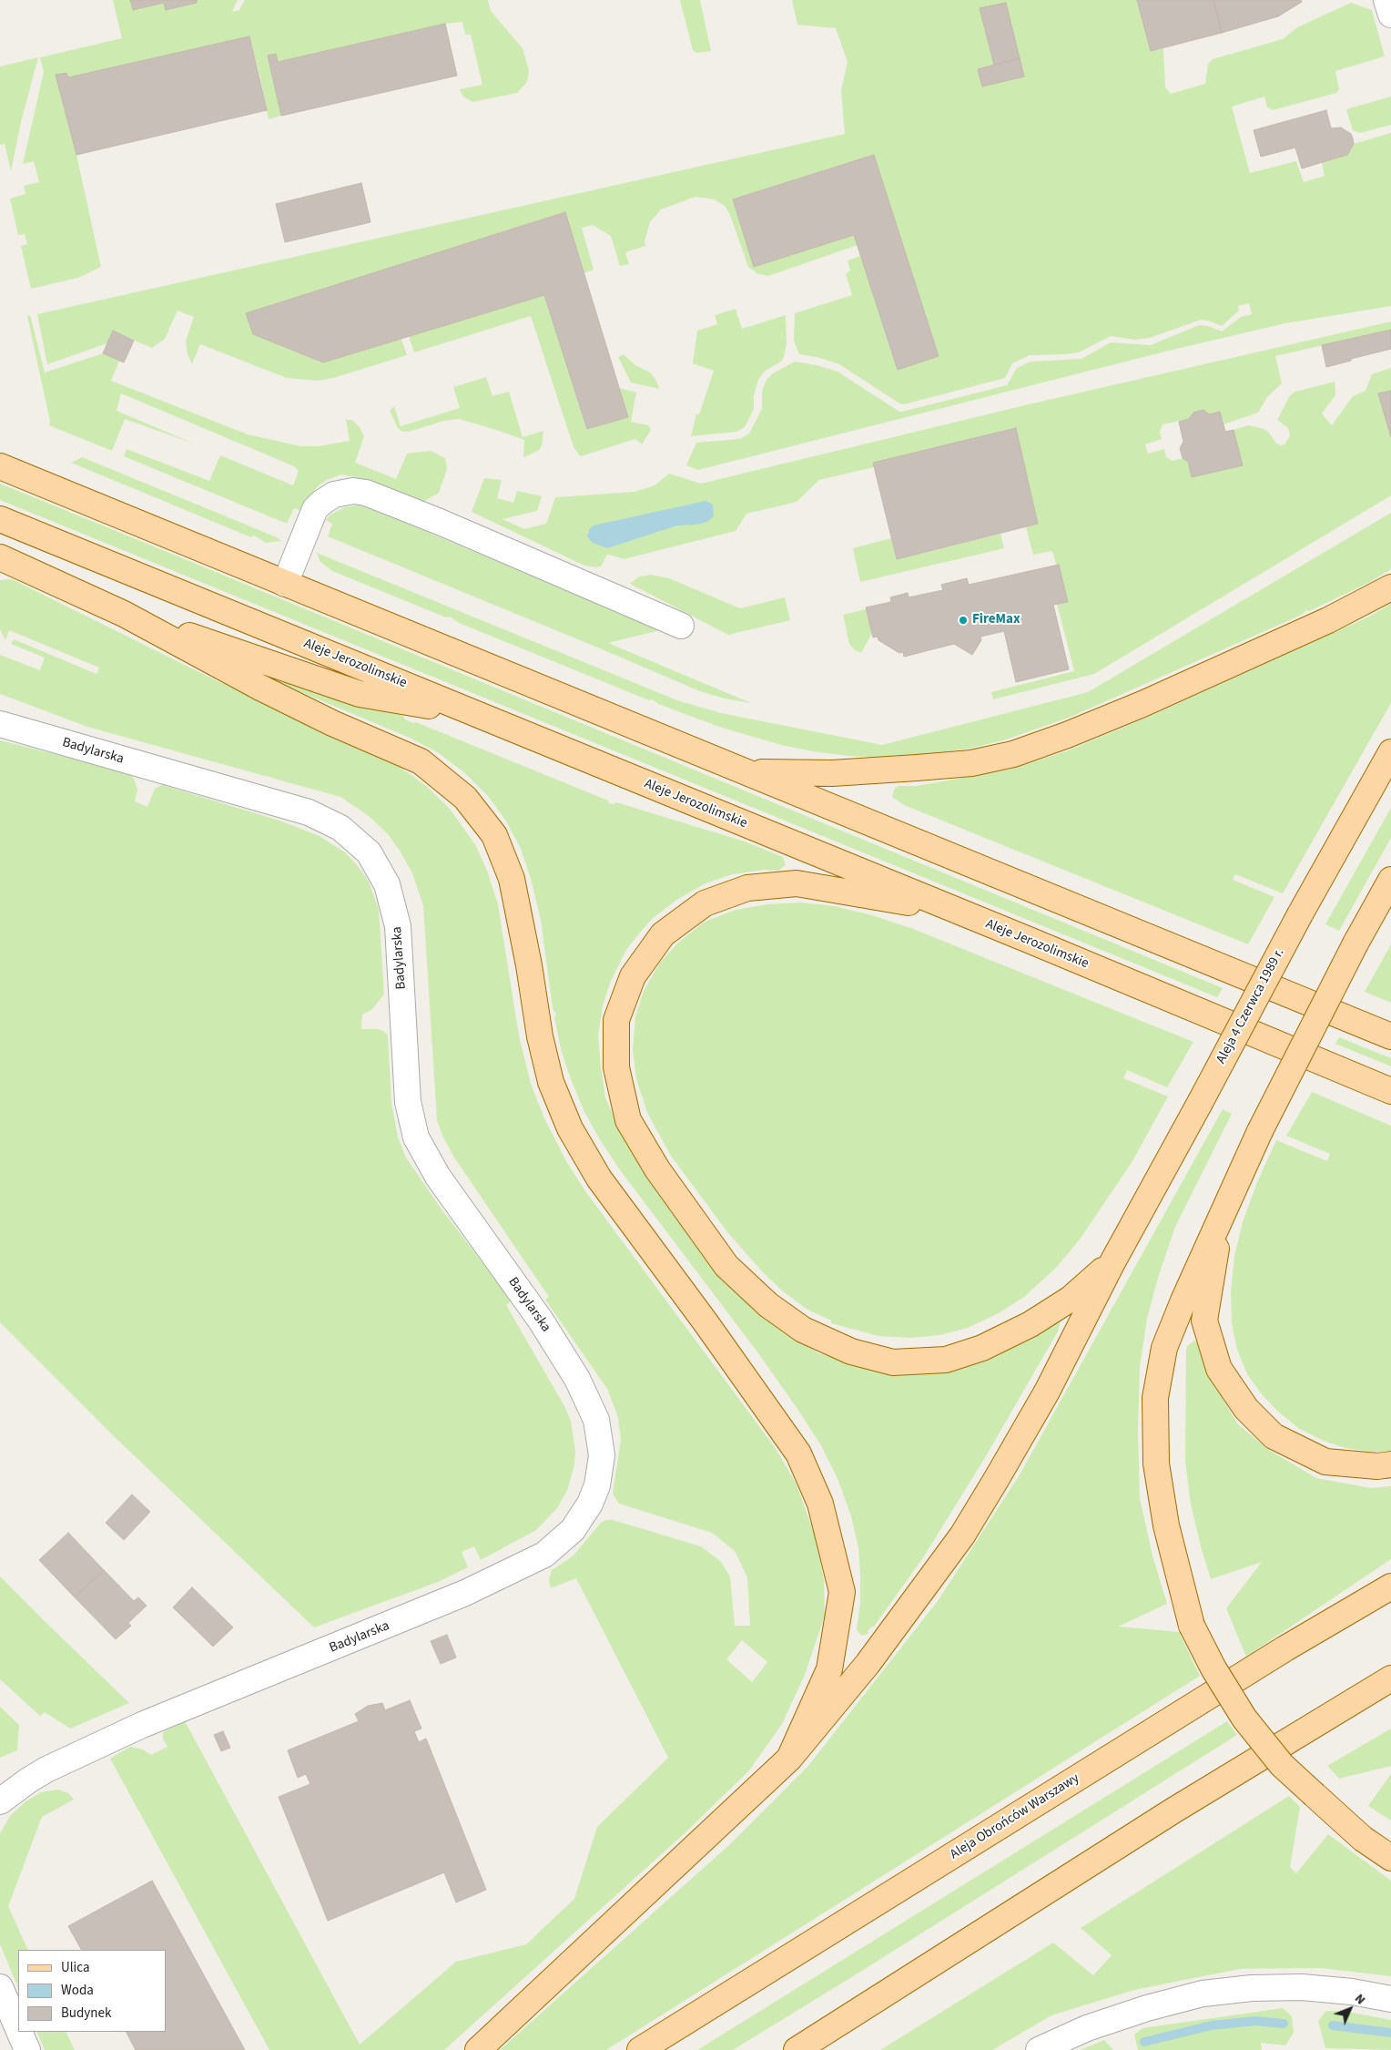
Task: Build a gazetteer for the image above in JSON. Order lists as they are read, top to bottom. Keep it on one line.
{"streets":{"main road":["Aleje Jerozolimskie","Aleja 4 Czerwca 1989 r.","Aleja Obrońców Warszawy"],"street":["Badylarska"]},"places":["FireMax"],"legend":["Ulica","Woda","Budynek"],"north":"top right"}
